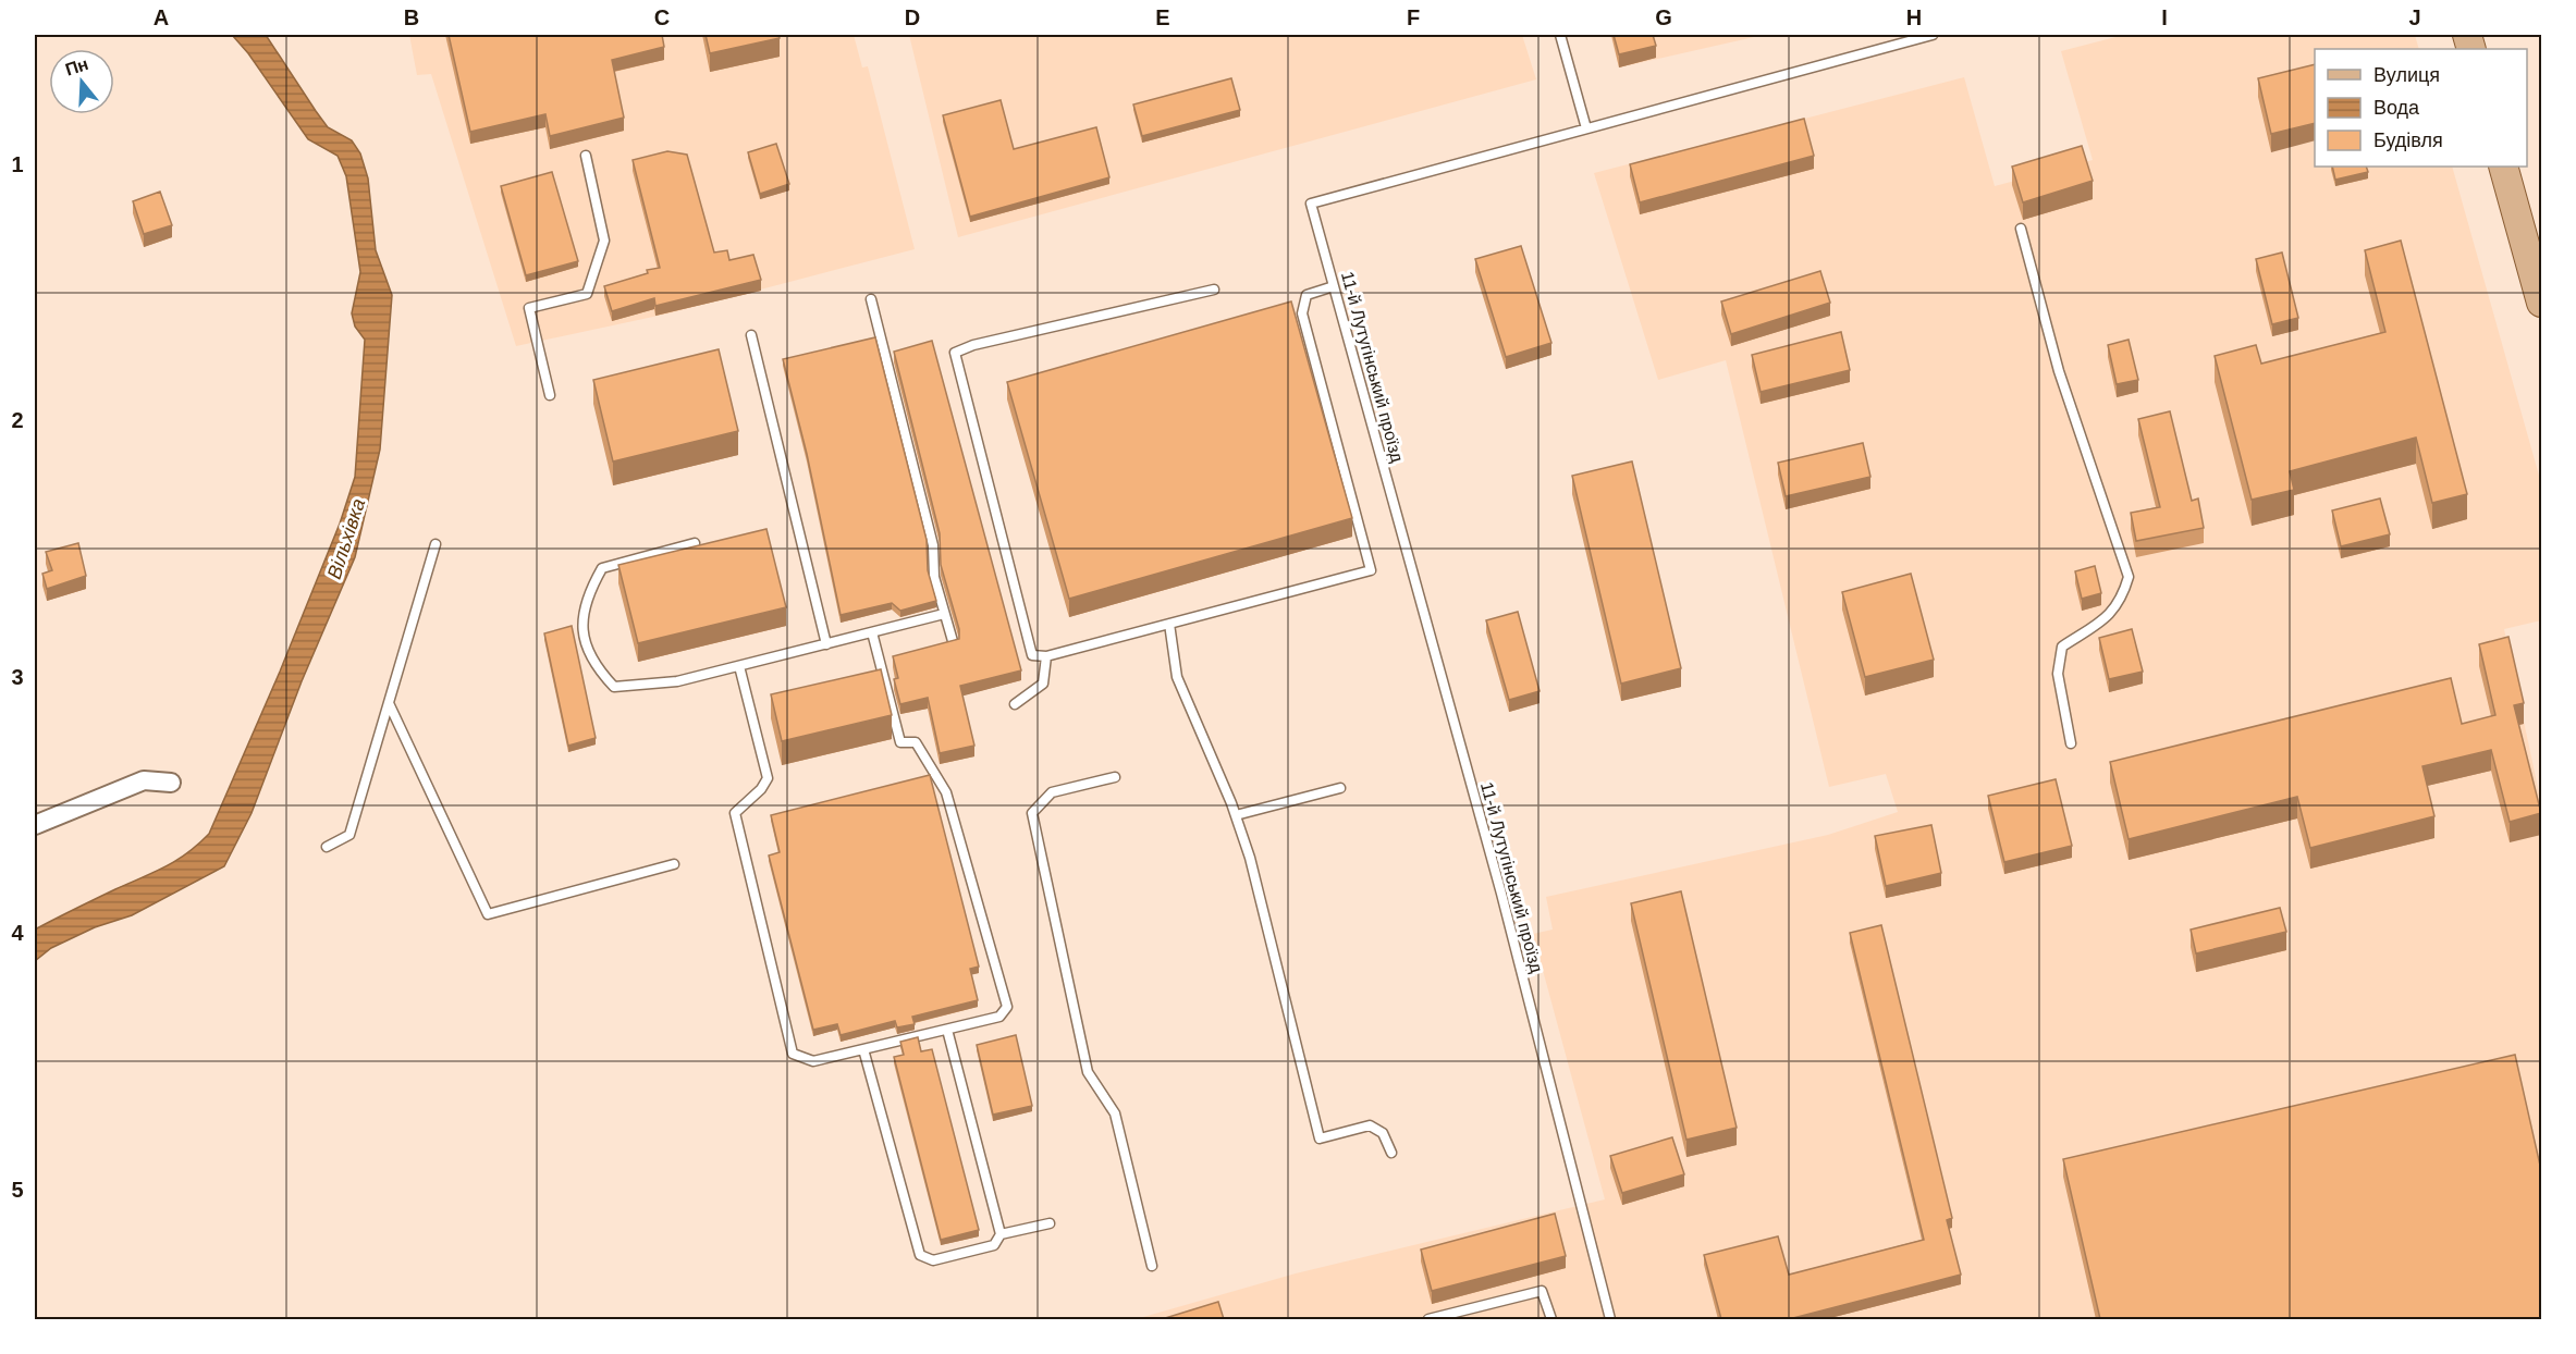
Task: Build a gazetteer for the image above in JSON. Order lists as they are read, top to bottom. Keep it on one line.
{"streets":{"lane":["11-й Лутугінський проїзд"]},"water":["Вільхівка"],"legend":["Вулиця","Вода","Будівля"],"north":"top","grid":{"columns":["A","B","C","D","E","F","G","H","I","J"],"rows":["1","2","3","4","5"]}}
